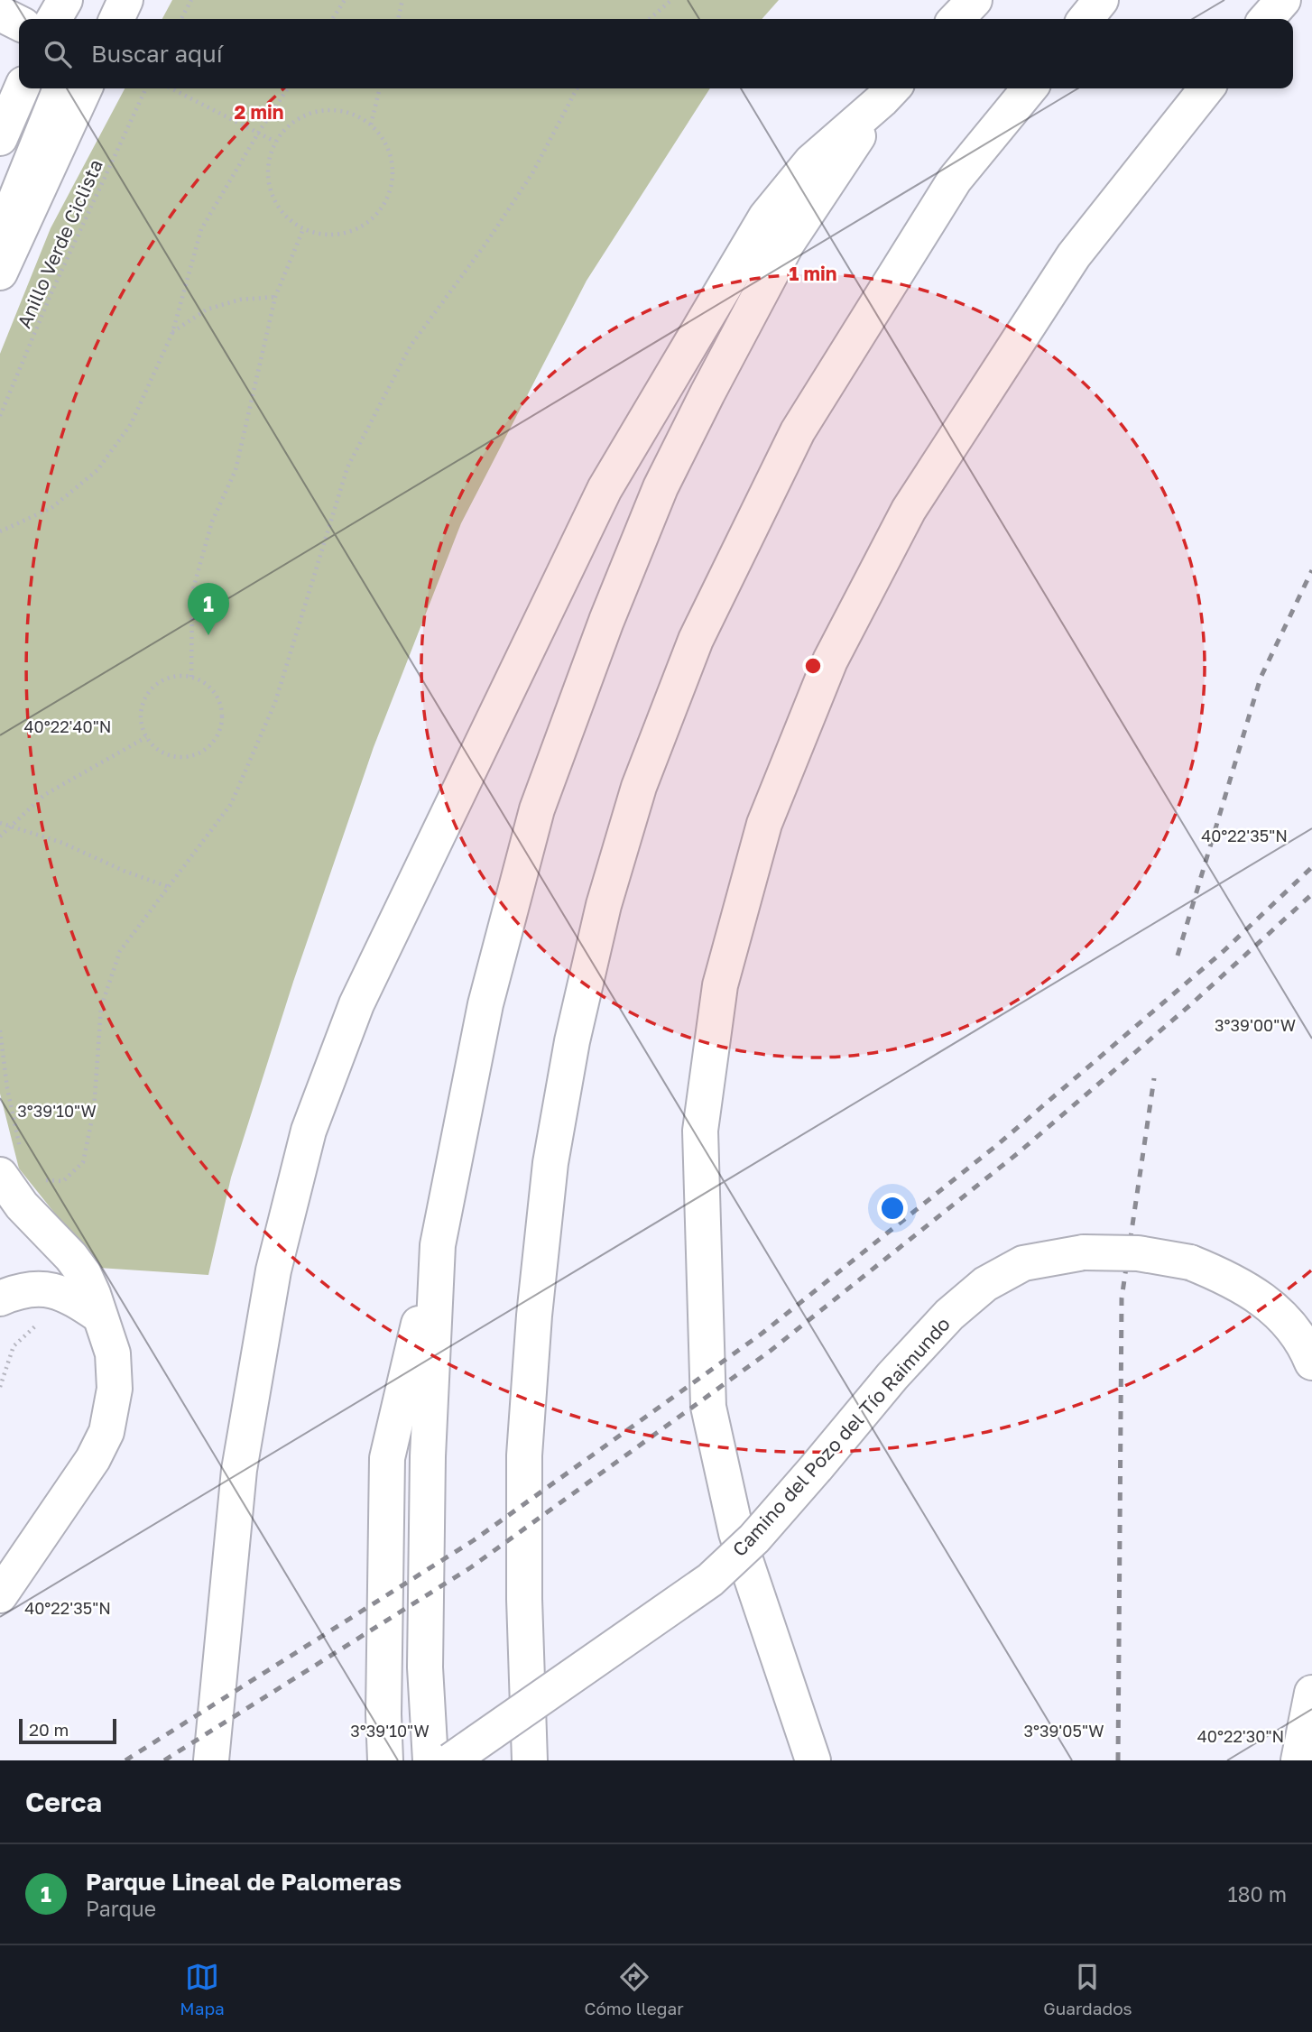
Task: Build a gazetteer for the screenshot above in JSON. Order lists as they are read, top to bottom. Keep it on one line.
{"streets":{"main road":["Camino del Pozo del Tío Raimundo"],"path":["Anillo Verde Ciclista"]},"scale_bar":"20 m","page":{"search":"Buscar aquí","pins":"1","scale":"20 m","heading":"Cerca","list":[{"mark":"1","name":"Parque Lineal de Palomeras","note":"Parque","value":"180 m"}],"nav":["Mapa","Cómo llegar","Guardados"]},"coordinates":["40°22'40\"N","40°22'35\"N","3°39'00\"W","3°39'10\"W","3°39'05\"W","40°22'30\"N"],"rings":["2 min","1 min"]}
